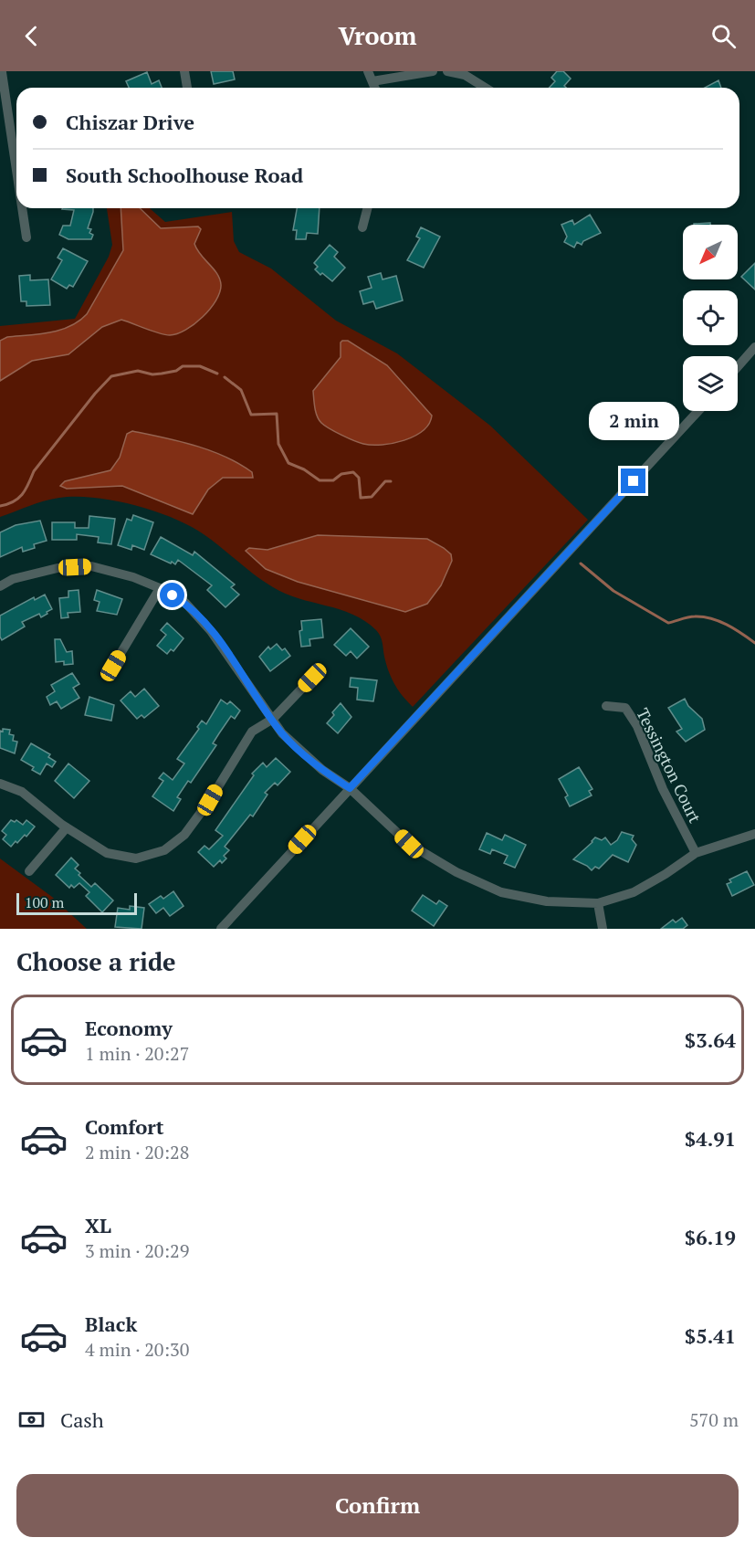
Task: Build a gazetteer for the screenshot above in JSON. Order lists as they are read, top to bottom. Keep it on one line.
{"streets":{"street":["Tessington Court"]},"scale_bar":"100 m","north":"bottom left","page":{"header":"Vroom","banner":["Chiszar Drive","South Schoolhouse Road"],"bubble":"2 min","scale":"100 m","heading":"Choose a ride","list":[{"name":"Economy","note":"1 min · 20:27","value":"$3.64"},{"name":"Comfort","note":"2 min · 20:28","value":"$4.91"},{"name":"XL","note":"3 min · 20:29","value":"$6.19"},{"name":"Black","note":"4 min · 20:30","value":"$5.41"}],"pay":["Cash","570 m"],"buttons":"Confirm"}}
